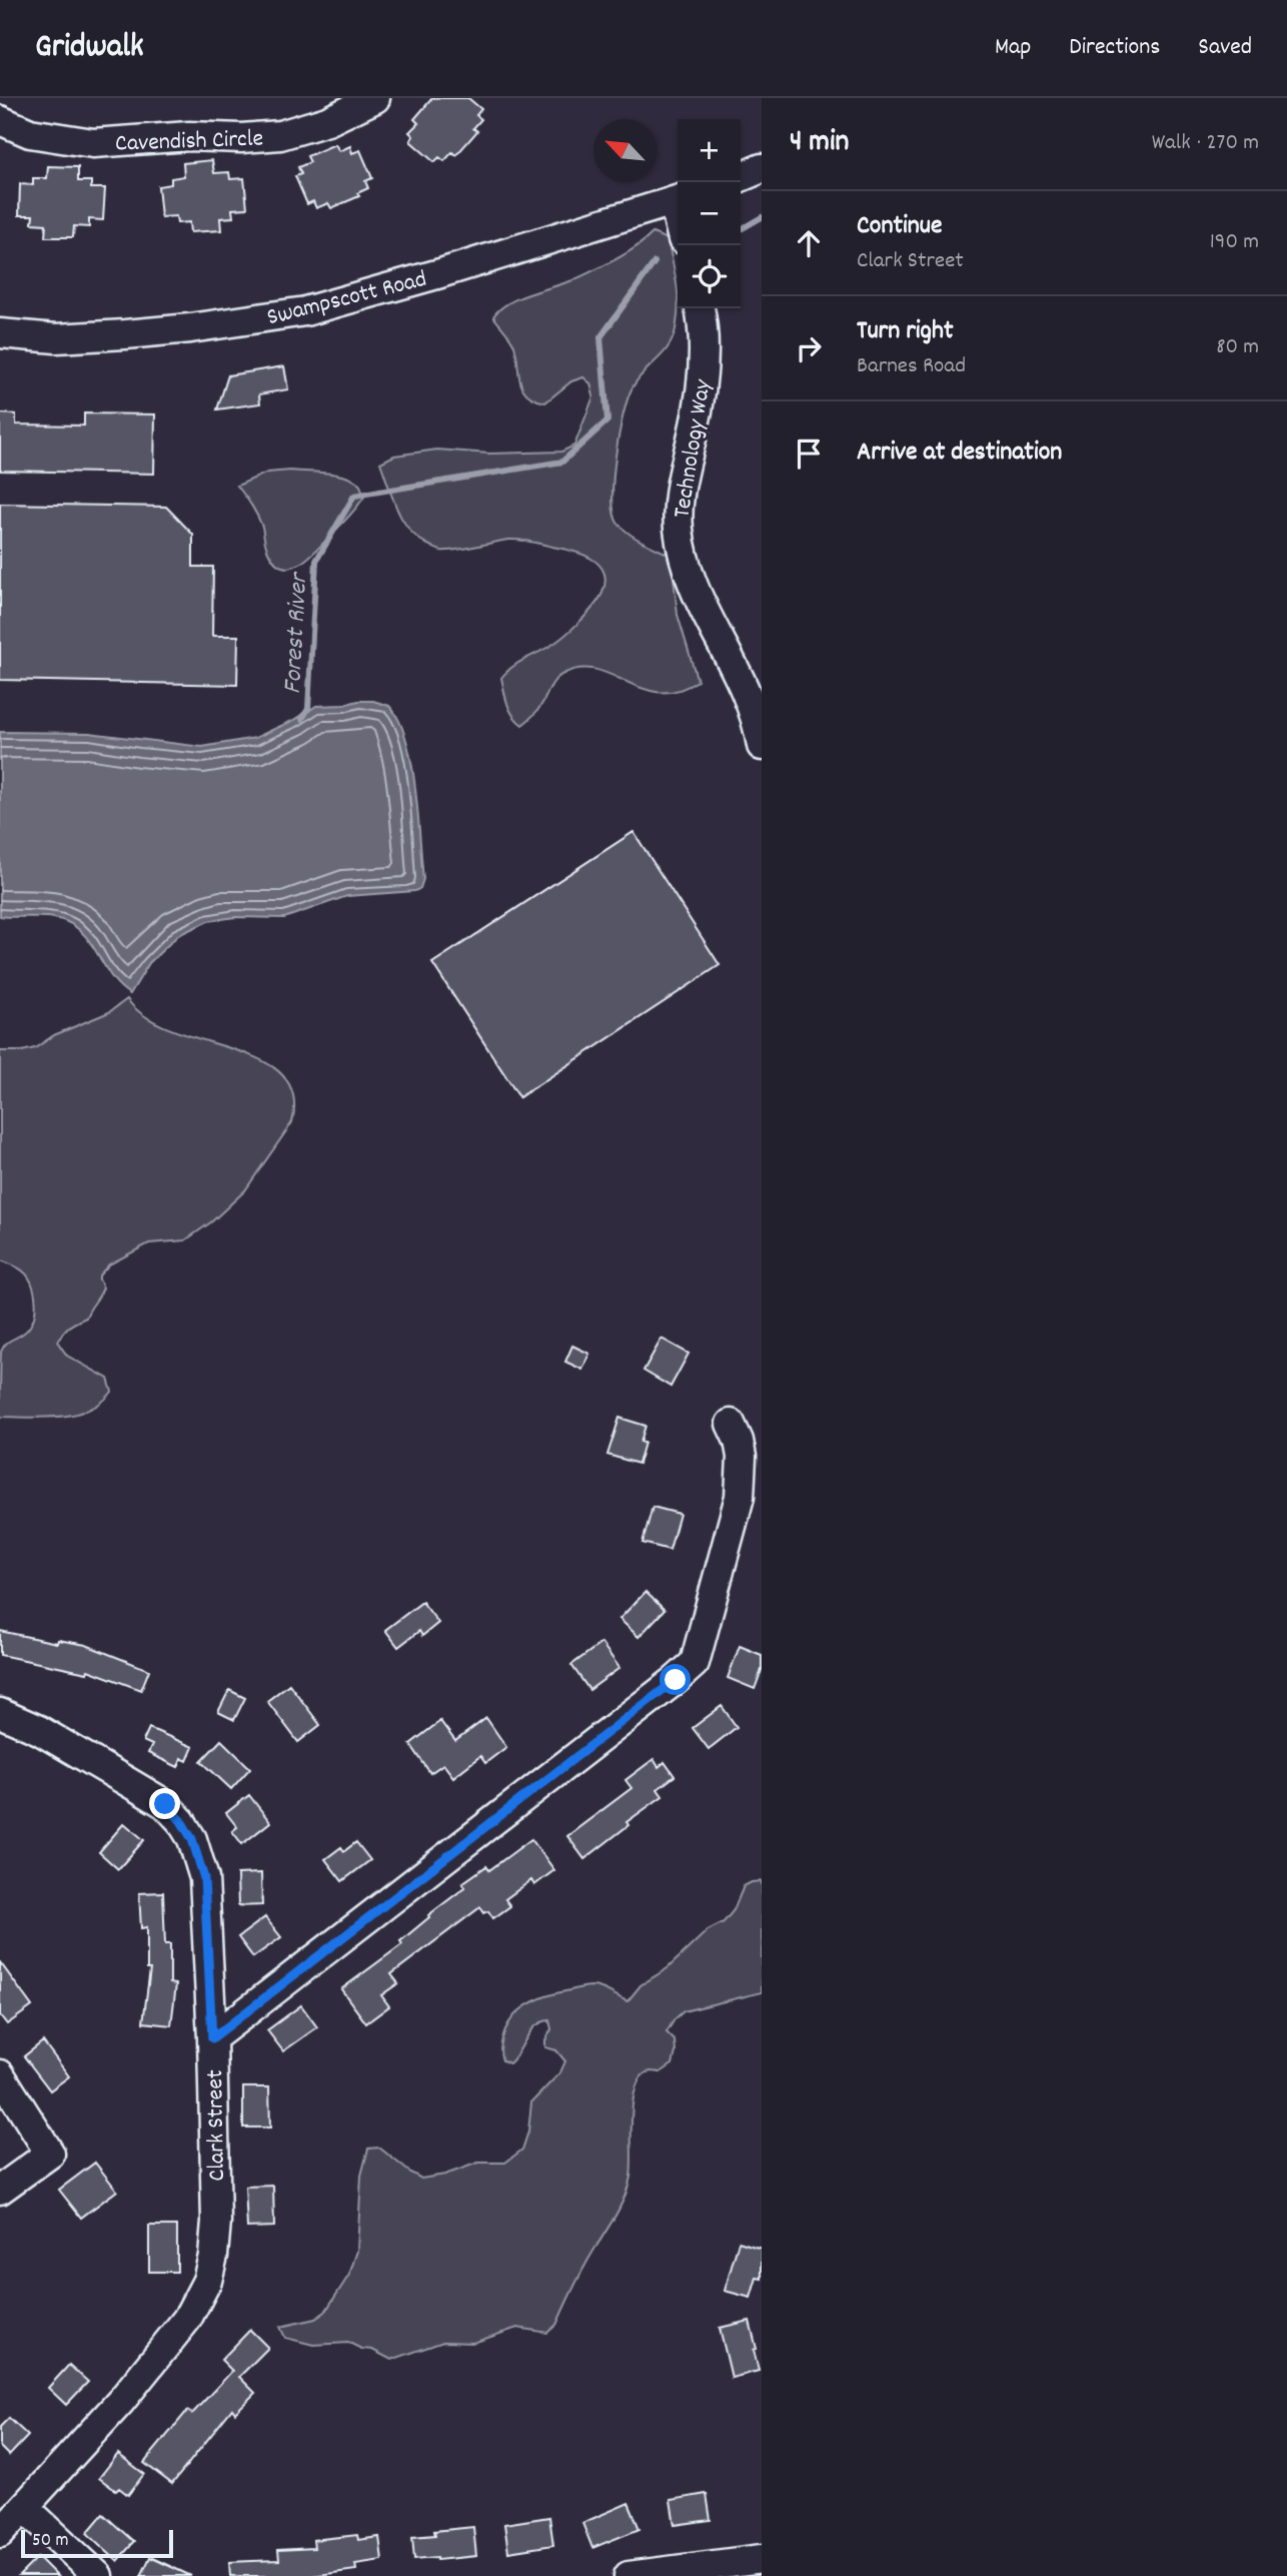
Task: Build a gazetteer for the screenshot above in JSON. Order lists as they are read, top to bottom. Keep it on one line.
{"streets":{"street":["Cavendish Circle","Swampscott Road","Technology Way","Clark Street"]},"water":["Forest River"],"scale_bar":"50 m","north":"top left","page":{"header":"Gridwalk","nav":["Map","Directions","Saved"],"heading":["4 min","Walk · 270 m"],"map_buttons":["+","−"],"list":[["Continue","Clark Street","190 m"],["Turn right","Barnes Road","80 m"],"Arrive at destination"],"scale":"50 m"}}
